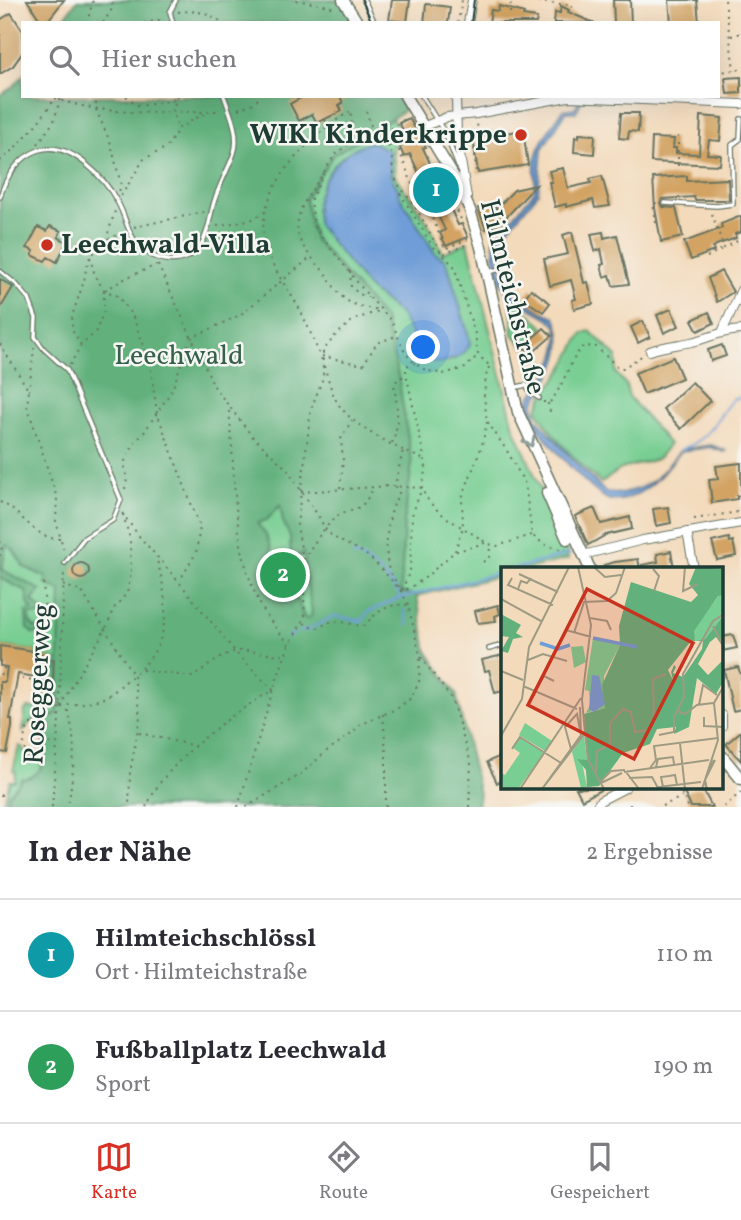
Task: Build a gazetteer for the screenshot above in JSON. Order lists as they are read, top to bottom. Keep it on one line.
{"streets":{"main road":["Hilmteichstraße"],"path":["Roseggerweg"]},"one_way":["Hilmteichstraße"],"parks":["Leechwald"],"places":["WIKI Kinderkrippe","Leechwald-Villa"],"page":{"search":"Hier suchen","pins":["1","2"],"heading":["In der Nähe","2 Ergebnisse"],"list":[{"mark":"1","name":"Hilmteichschlössl","note":"Ort · Hilmteichstraße","value":"110 m"},{"mark":"2","name":"Fußballplatz Leechwald","note":"Sport","value":"190 m"}],"nav":["Karte","Route","Gespeichert"]}}
